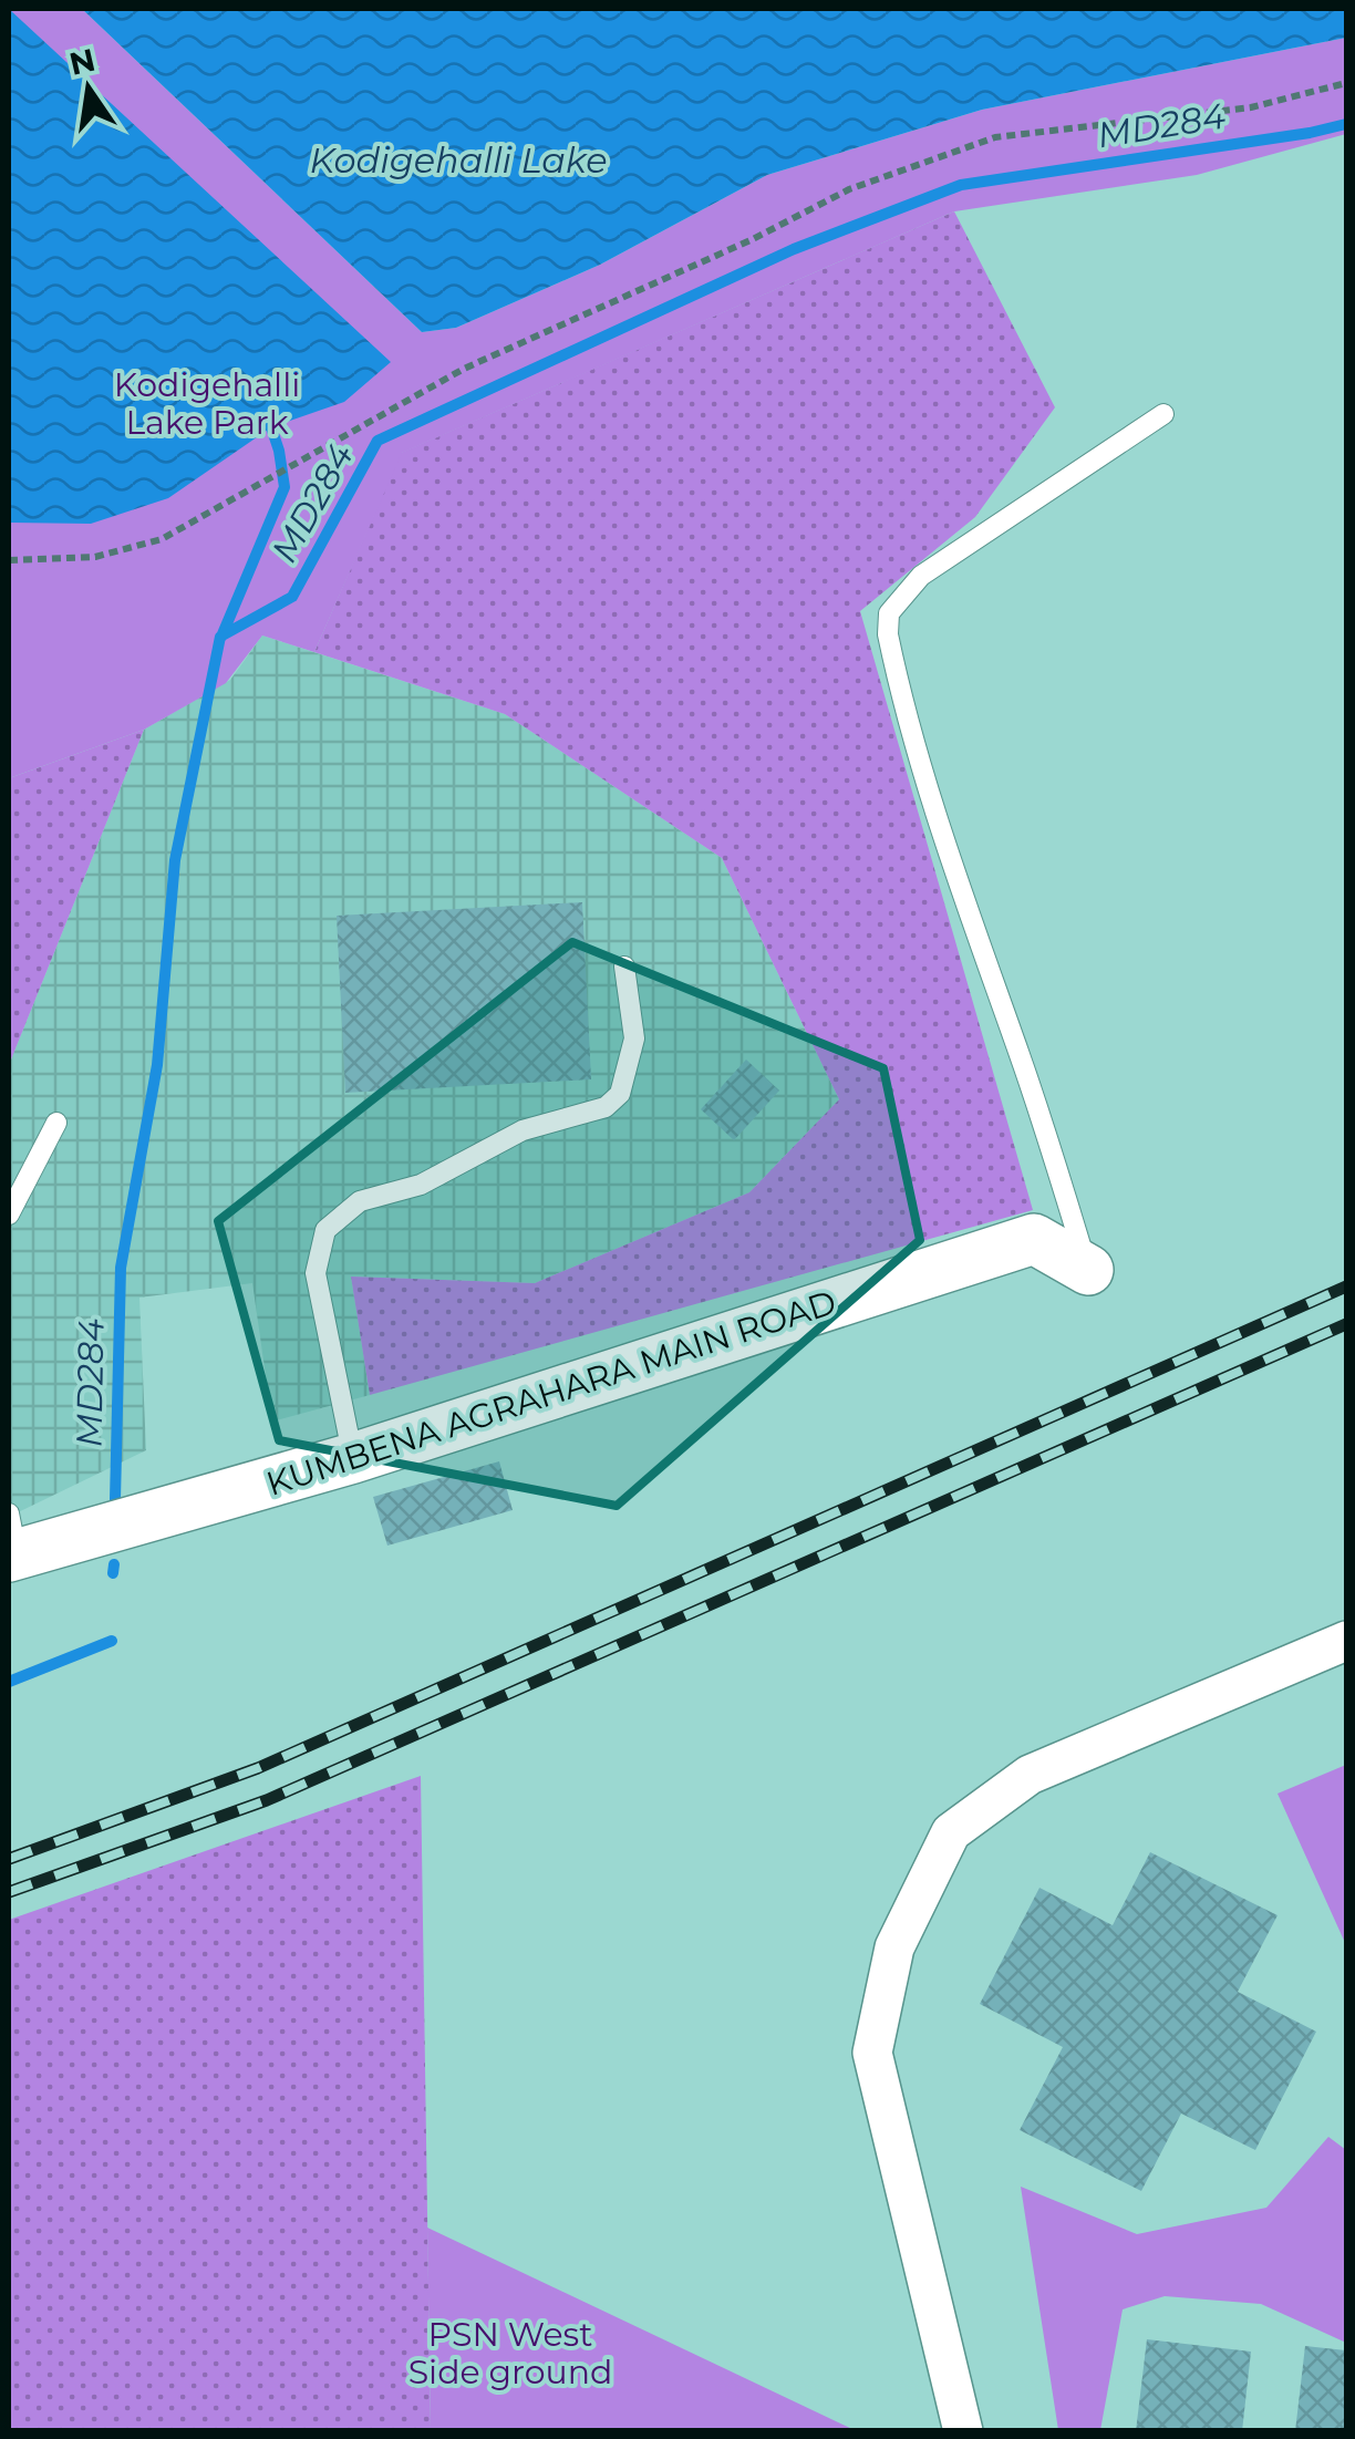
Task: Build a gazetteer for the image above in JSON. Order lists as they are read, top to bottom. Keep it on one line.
{"streets":{"street":["KUMBENA AGRAHARA MAIN ROAD"]},"water":["MD284","Kodigehalli Lake"],"parks":["Kodigehalli Lake Park","PSN West Side ground"],"north":"top"}
